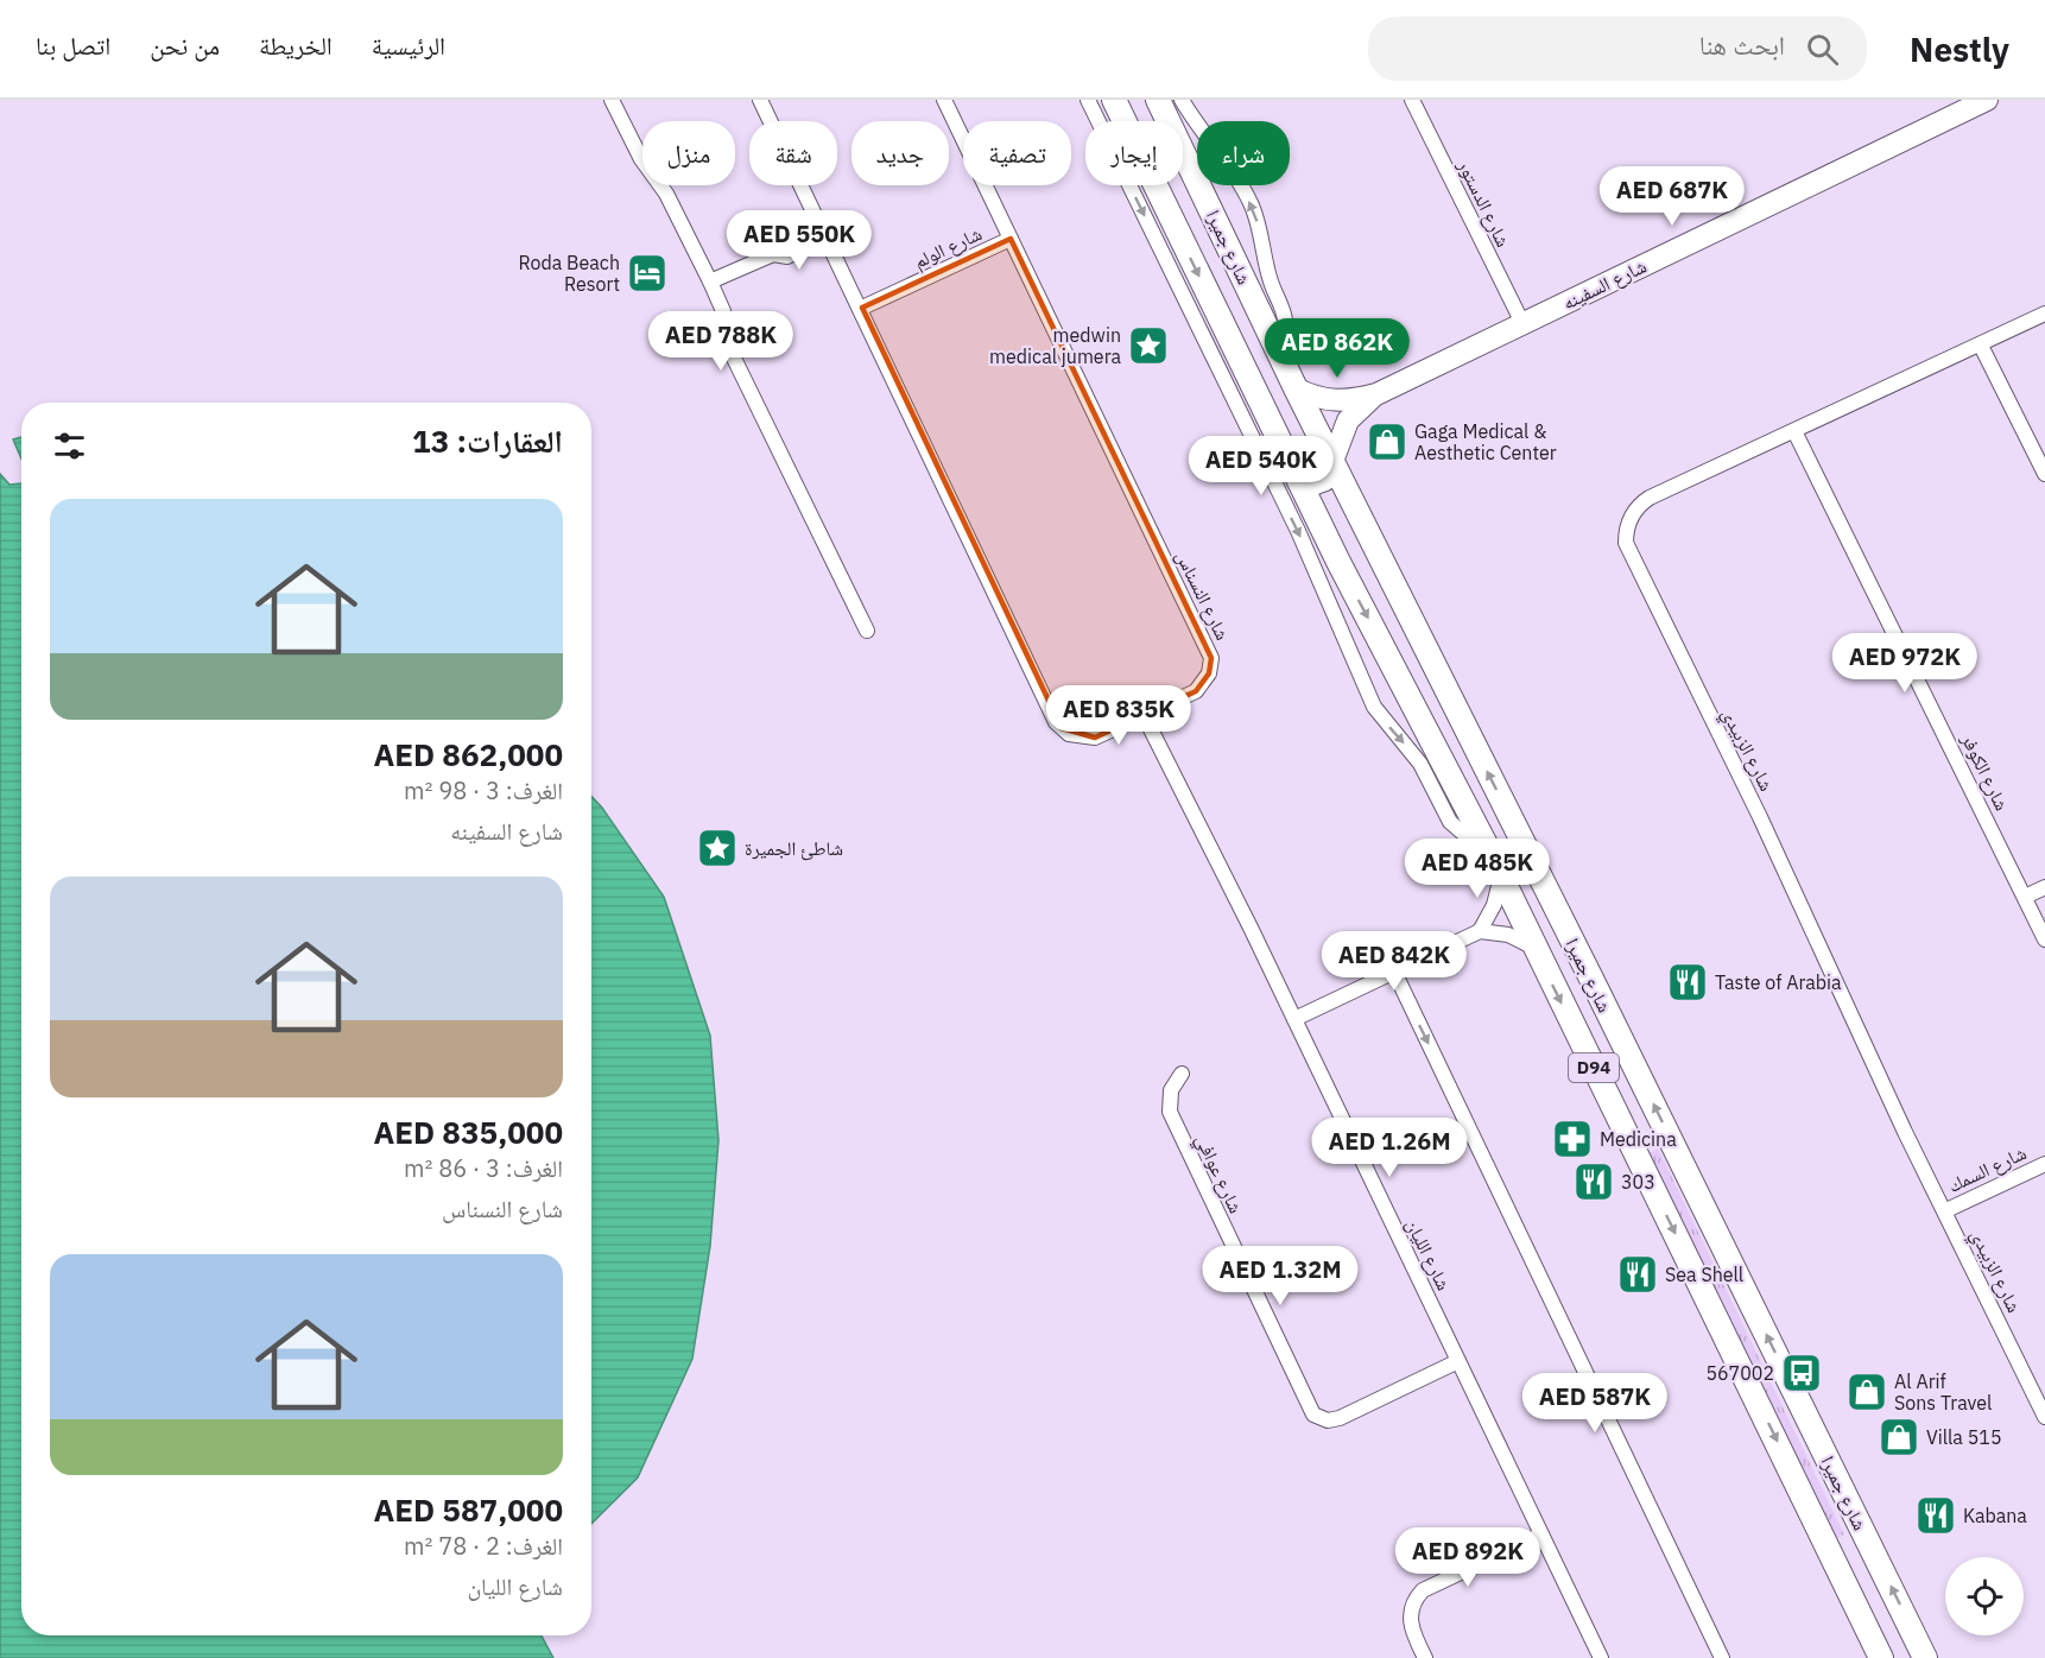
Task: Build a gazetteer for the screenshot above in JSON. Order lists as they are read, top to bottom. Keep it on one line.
{"streets":{"main road":["شارع جميرا","D94"],"street":["شارع الدستور","شارع الولم","شارع السفينه","شارع النسناس","شارع الزبيدي","شارع الكوفر","شارع السمك","شارع عوافي","شارع الليان"]},"crossings":[["شارع الدستور","شارع السفينه"],["شارع الولم","شارع النسناس"],["شارع جميرا","شارع السفينه"],["شارع النسناس","شارع الليان"],["شارع الزبيدي","شارع الكوفر"],["شارع الزبيدي","شارع السمك"],["شارع عوافي","شارع الليان"]],"places":{"hotel":["Roda Beach Resort"],"place":["medwin medical jumera","شاطئ الجميرة"],"shop":["Gaga Medical & Aesthetic Center","Al Arif Sons Travel","Villa 515"],"restaurant":["Taste of Arabia","303","Sea Shell","Kabana"],"pharmacy":["Medicina"],"bus stop":["567002"]},"page":{"header":"Nestly","search":"ابحث هنا","nav":["الرئيسية","الخريطة","من نحن","اتصل بنا"],"chip":["شراء","إيجار","تصفية","جديد","شقة","منزل"],"price":["AED 687K","AED 550K","AED 788K","AED 862K","AED 540K","AED 972K","AED 835K","AED 485K","AED 842K","AED 1.26M","AED 1.32M","AED 587K","AED 892K"],"heading":"العقارات: 13","list":[{"name":"AED 862,000","note":"الغرف: 3 · 98 m² · شارع السفينه"},{"name":"AED 835,000","note":"الغرف: 3 · 86 m² · شارع النسناس"},{"name":"AED 587,000","note":"الغرف: 2 · 78 m² · شارع الليان"}]}}
